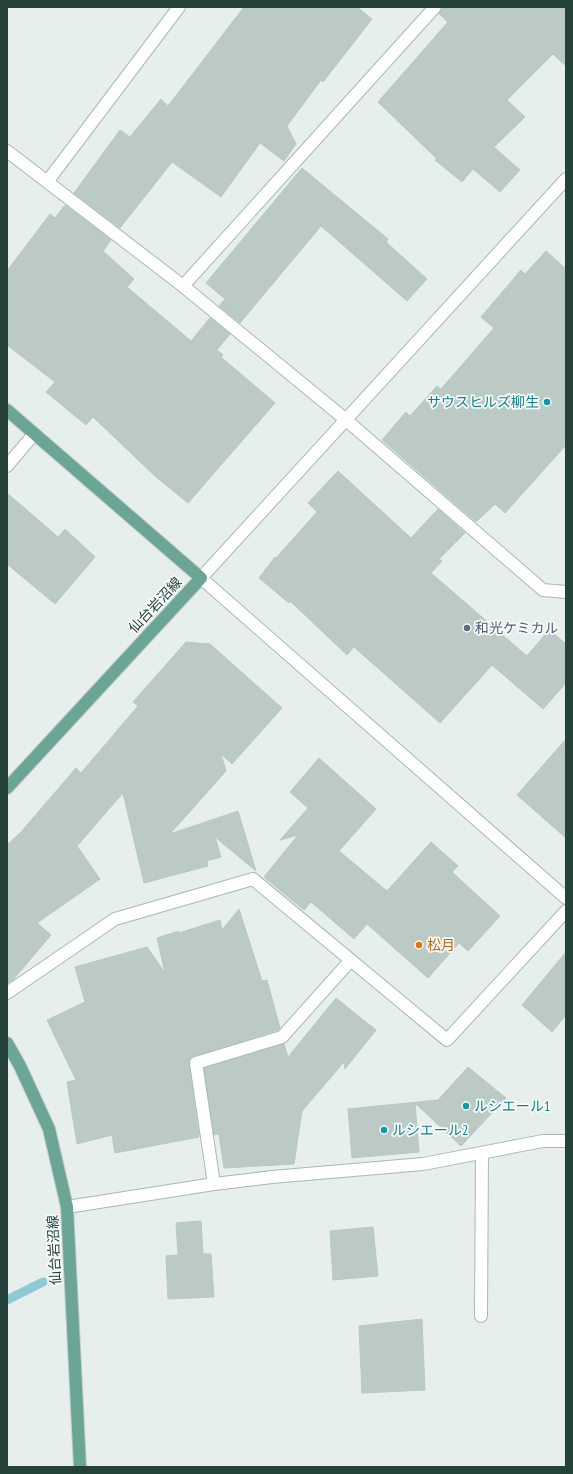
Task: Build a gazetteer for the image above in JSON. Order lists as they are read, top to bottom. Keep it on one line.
{"streets":{"main road":["仙台岩沼線"]},"places":["サウスヒルズ柳生","和光ケミカル","松月","ルシエール1","ルシエール2"]}
